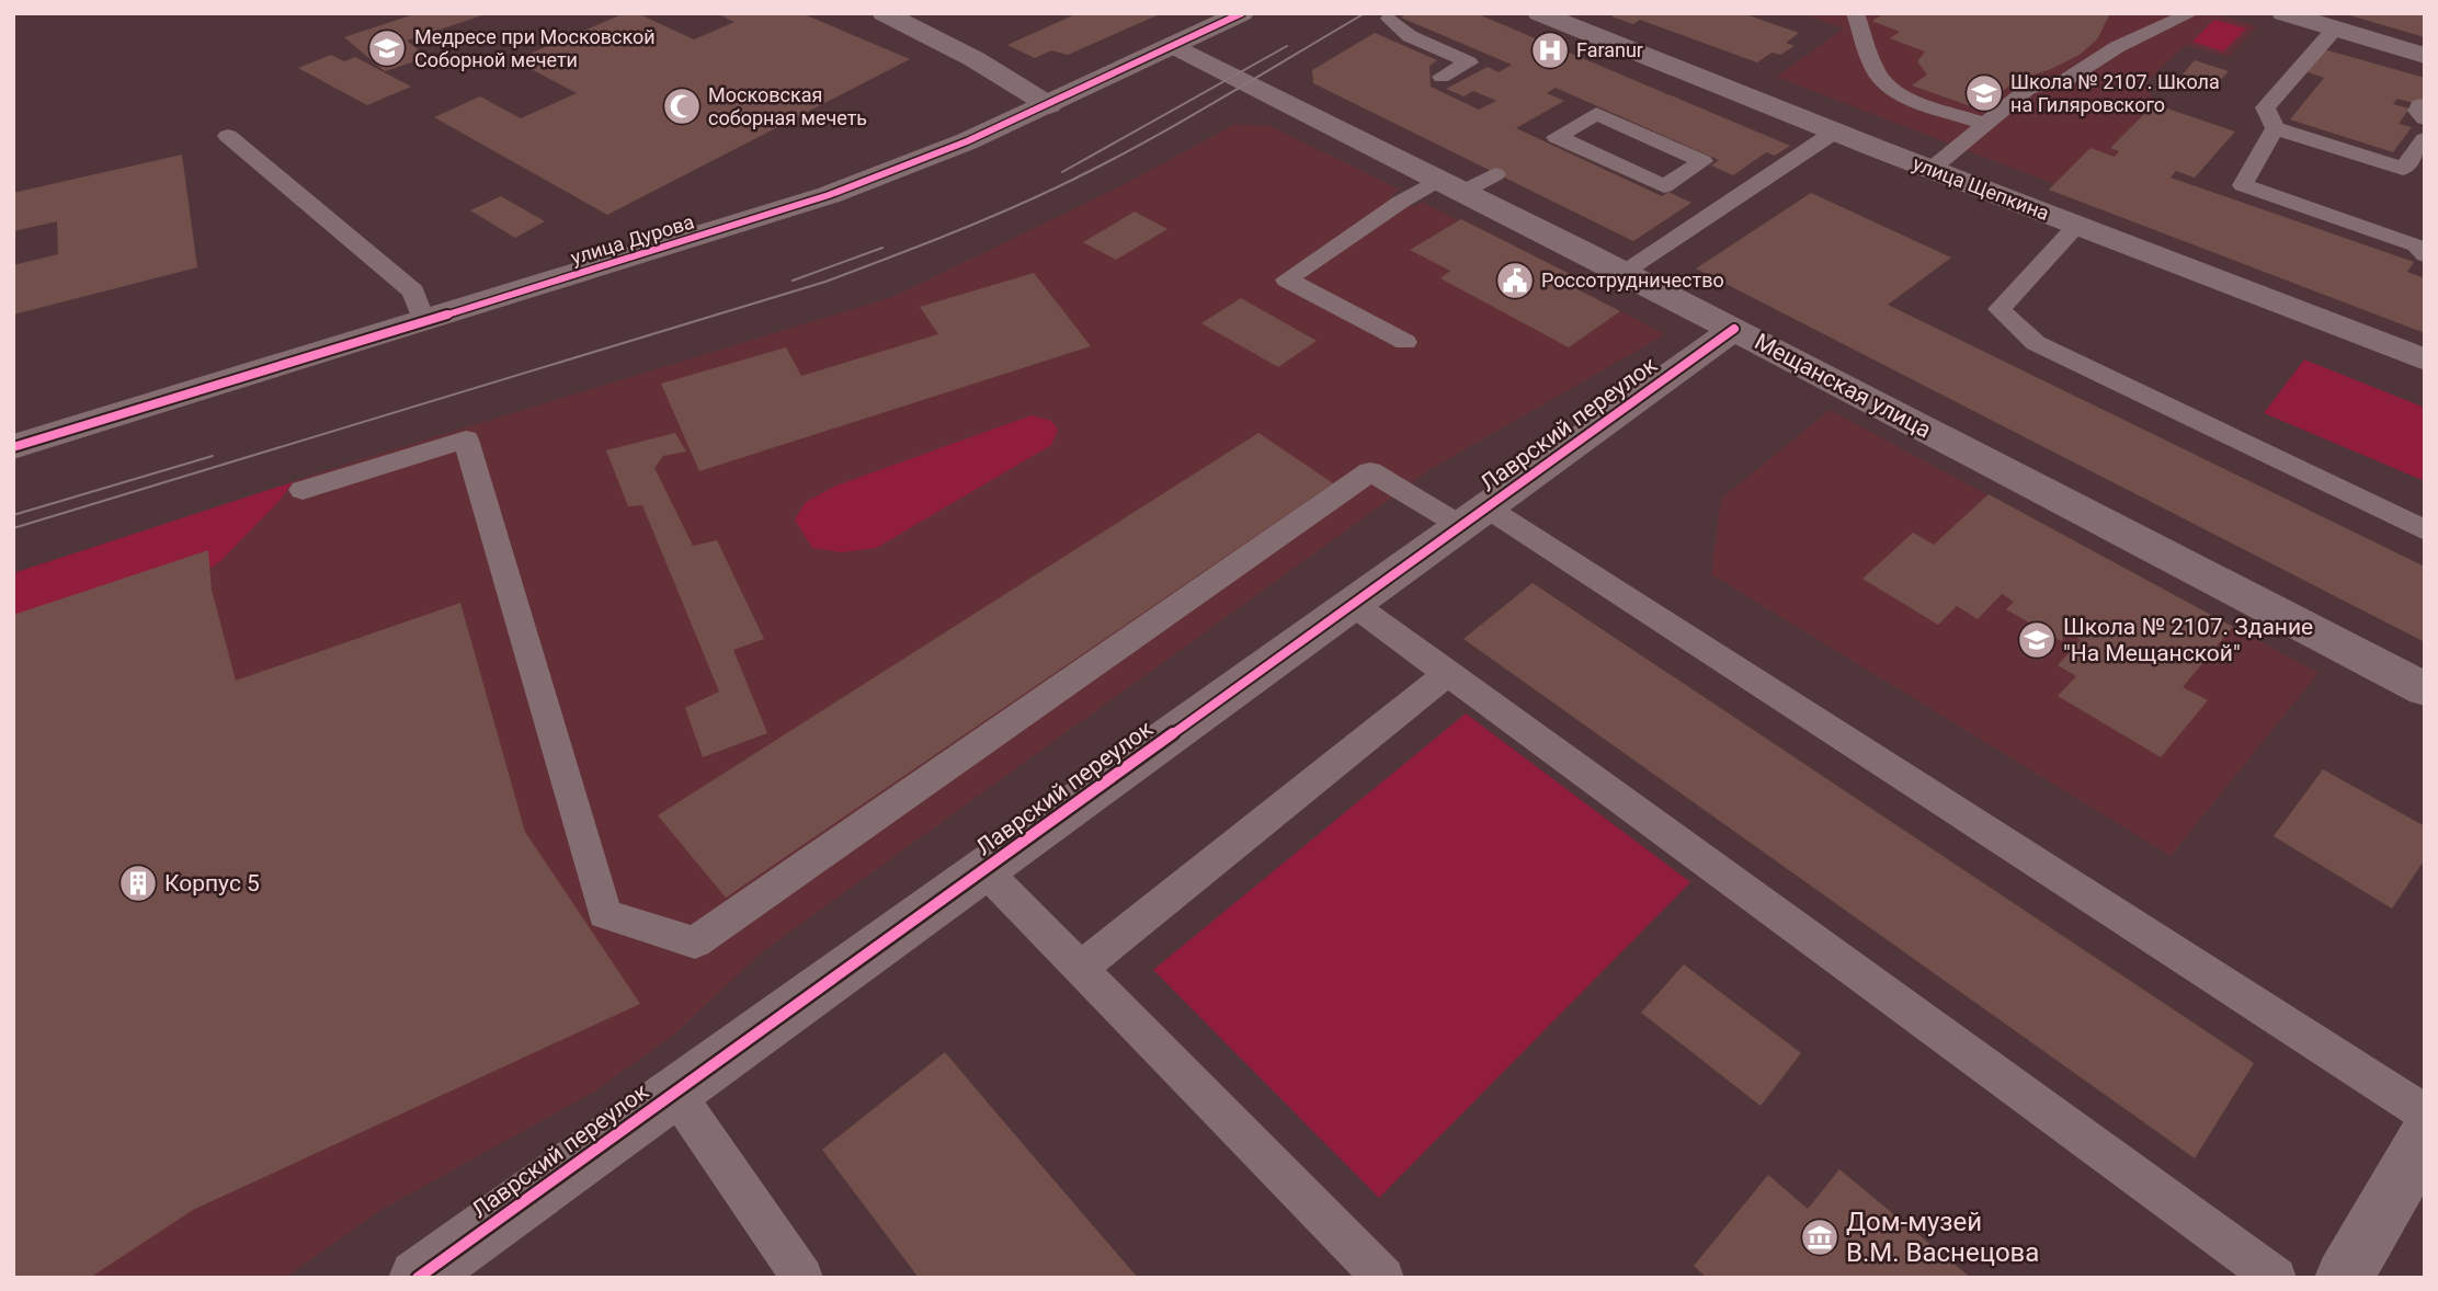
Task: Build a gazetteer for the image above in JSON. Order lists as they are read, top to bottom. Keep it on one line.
{"streets":{"street":["улица Щепкина","улица Дурова","Мещанская улица","Лаврский переулок"]},"crossings":[["улица Дурова","Мещанская улица"],["Мещанская улица","Лаврский переулок"]],"places":{"school or university":["Медресе при Московской Соборной мечети","Школа № 2107. Школа на Гиляровского","Школа № 2107. Здание \"На Мещанской\""],"hospital":["Faranur"],"mosque":["Московская соборная мечеть"],"public building":["Россотрудничество"],"building":["Корпус 5"],"museum":["Дом-музей В.М. Васнецова"]}}
